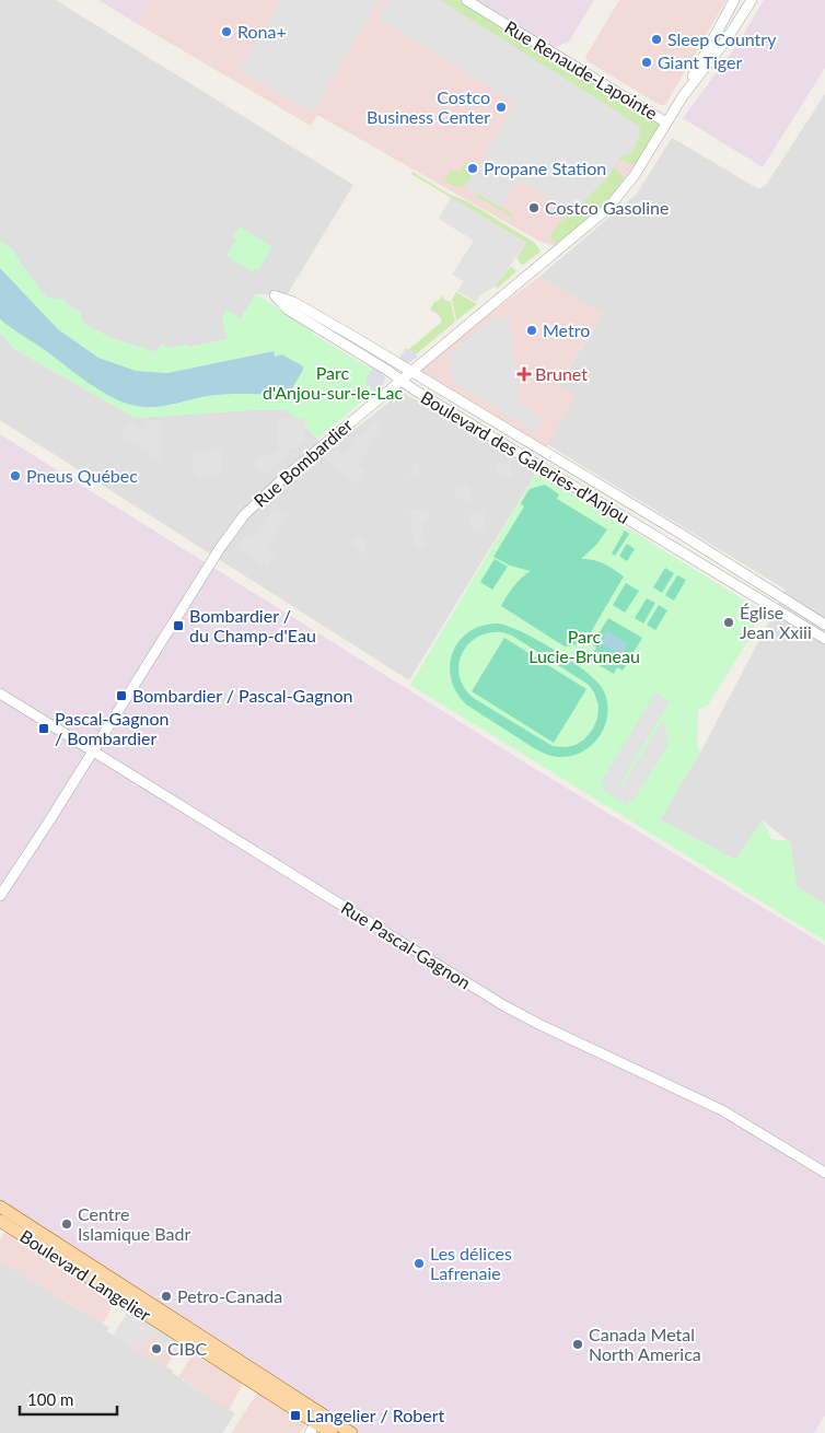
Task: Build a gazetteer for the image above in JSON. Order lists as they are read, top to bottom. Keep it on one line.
{"streets":{"main road":["Boulevard Langelier"],"street":["Rue Renaude-Lapointe","Boulevard des Galeries-d'Anjou","Rue Bombardier","Rue Pascal-Gagnon"]},"crossings":[["Rue Renaude-Lapointe","Rue Bombardier"],["Boulevard des Galeries-d'Anjou","Rue Bombardier"],["Rue Bombardier","Rue Pascal-Gagnon"]],"parks":["Parc d'Anjou-sur-le-Lac","Parc Lucie-Bruneau"],"places":{"other":["Rona+","Sleep Country","Giant Tiger","Costco Business Center","Propane Station","Costco Gasoline","Metro","Pneus Québec","Église Jean Xxiii","Centre Islamique Badr","Les délices Lafrenaie","Petro-Canada","Canada Metal North America","CIBC"],"health":["Brunet"],"transit":["Bombardier / du Champ-d'Eau","Bombardier / Pascal-Gagnon","Pascal-Gagnon / Bombardier","Langelier / Robert"]},"scale_bar":"100 m"}
